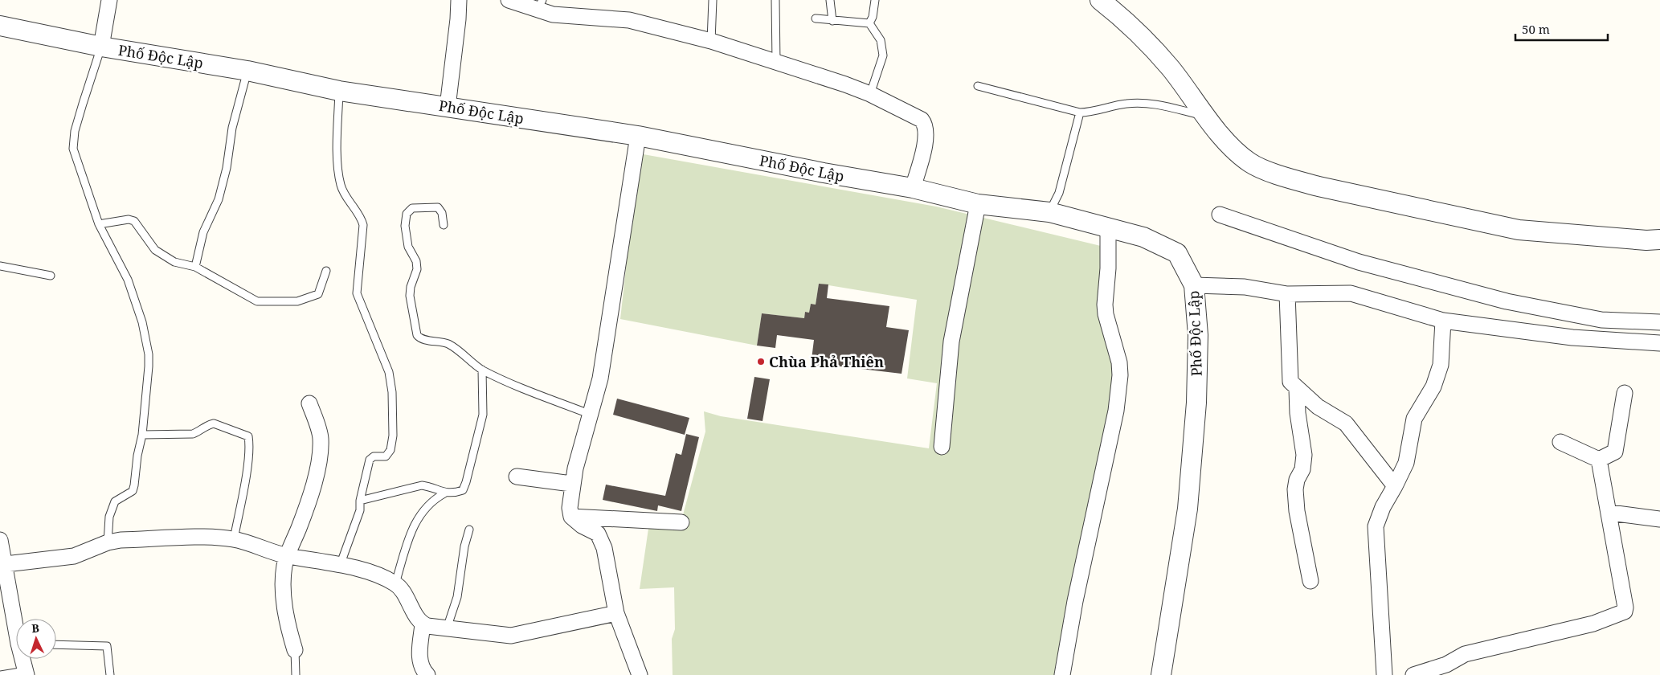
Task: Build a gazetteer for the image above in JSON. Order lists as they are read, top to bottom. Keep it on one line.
{"streets":{"street":["Phố Độc Lập"]},"places":["Chùa Phả Thiên"],"scale_bar":"50 m","north":"top"}
